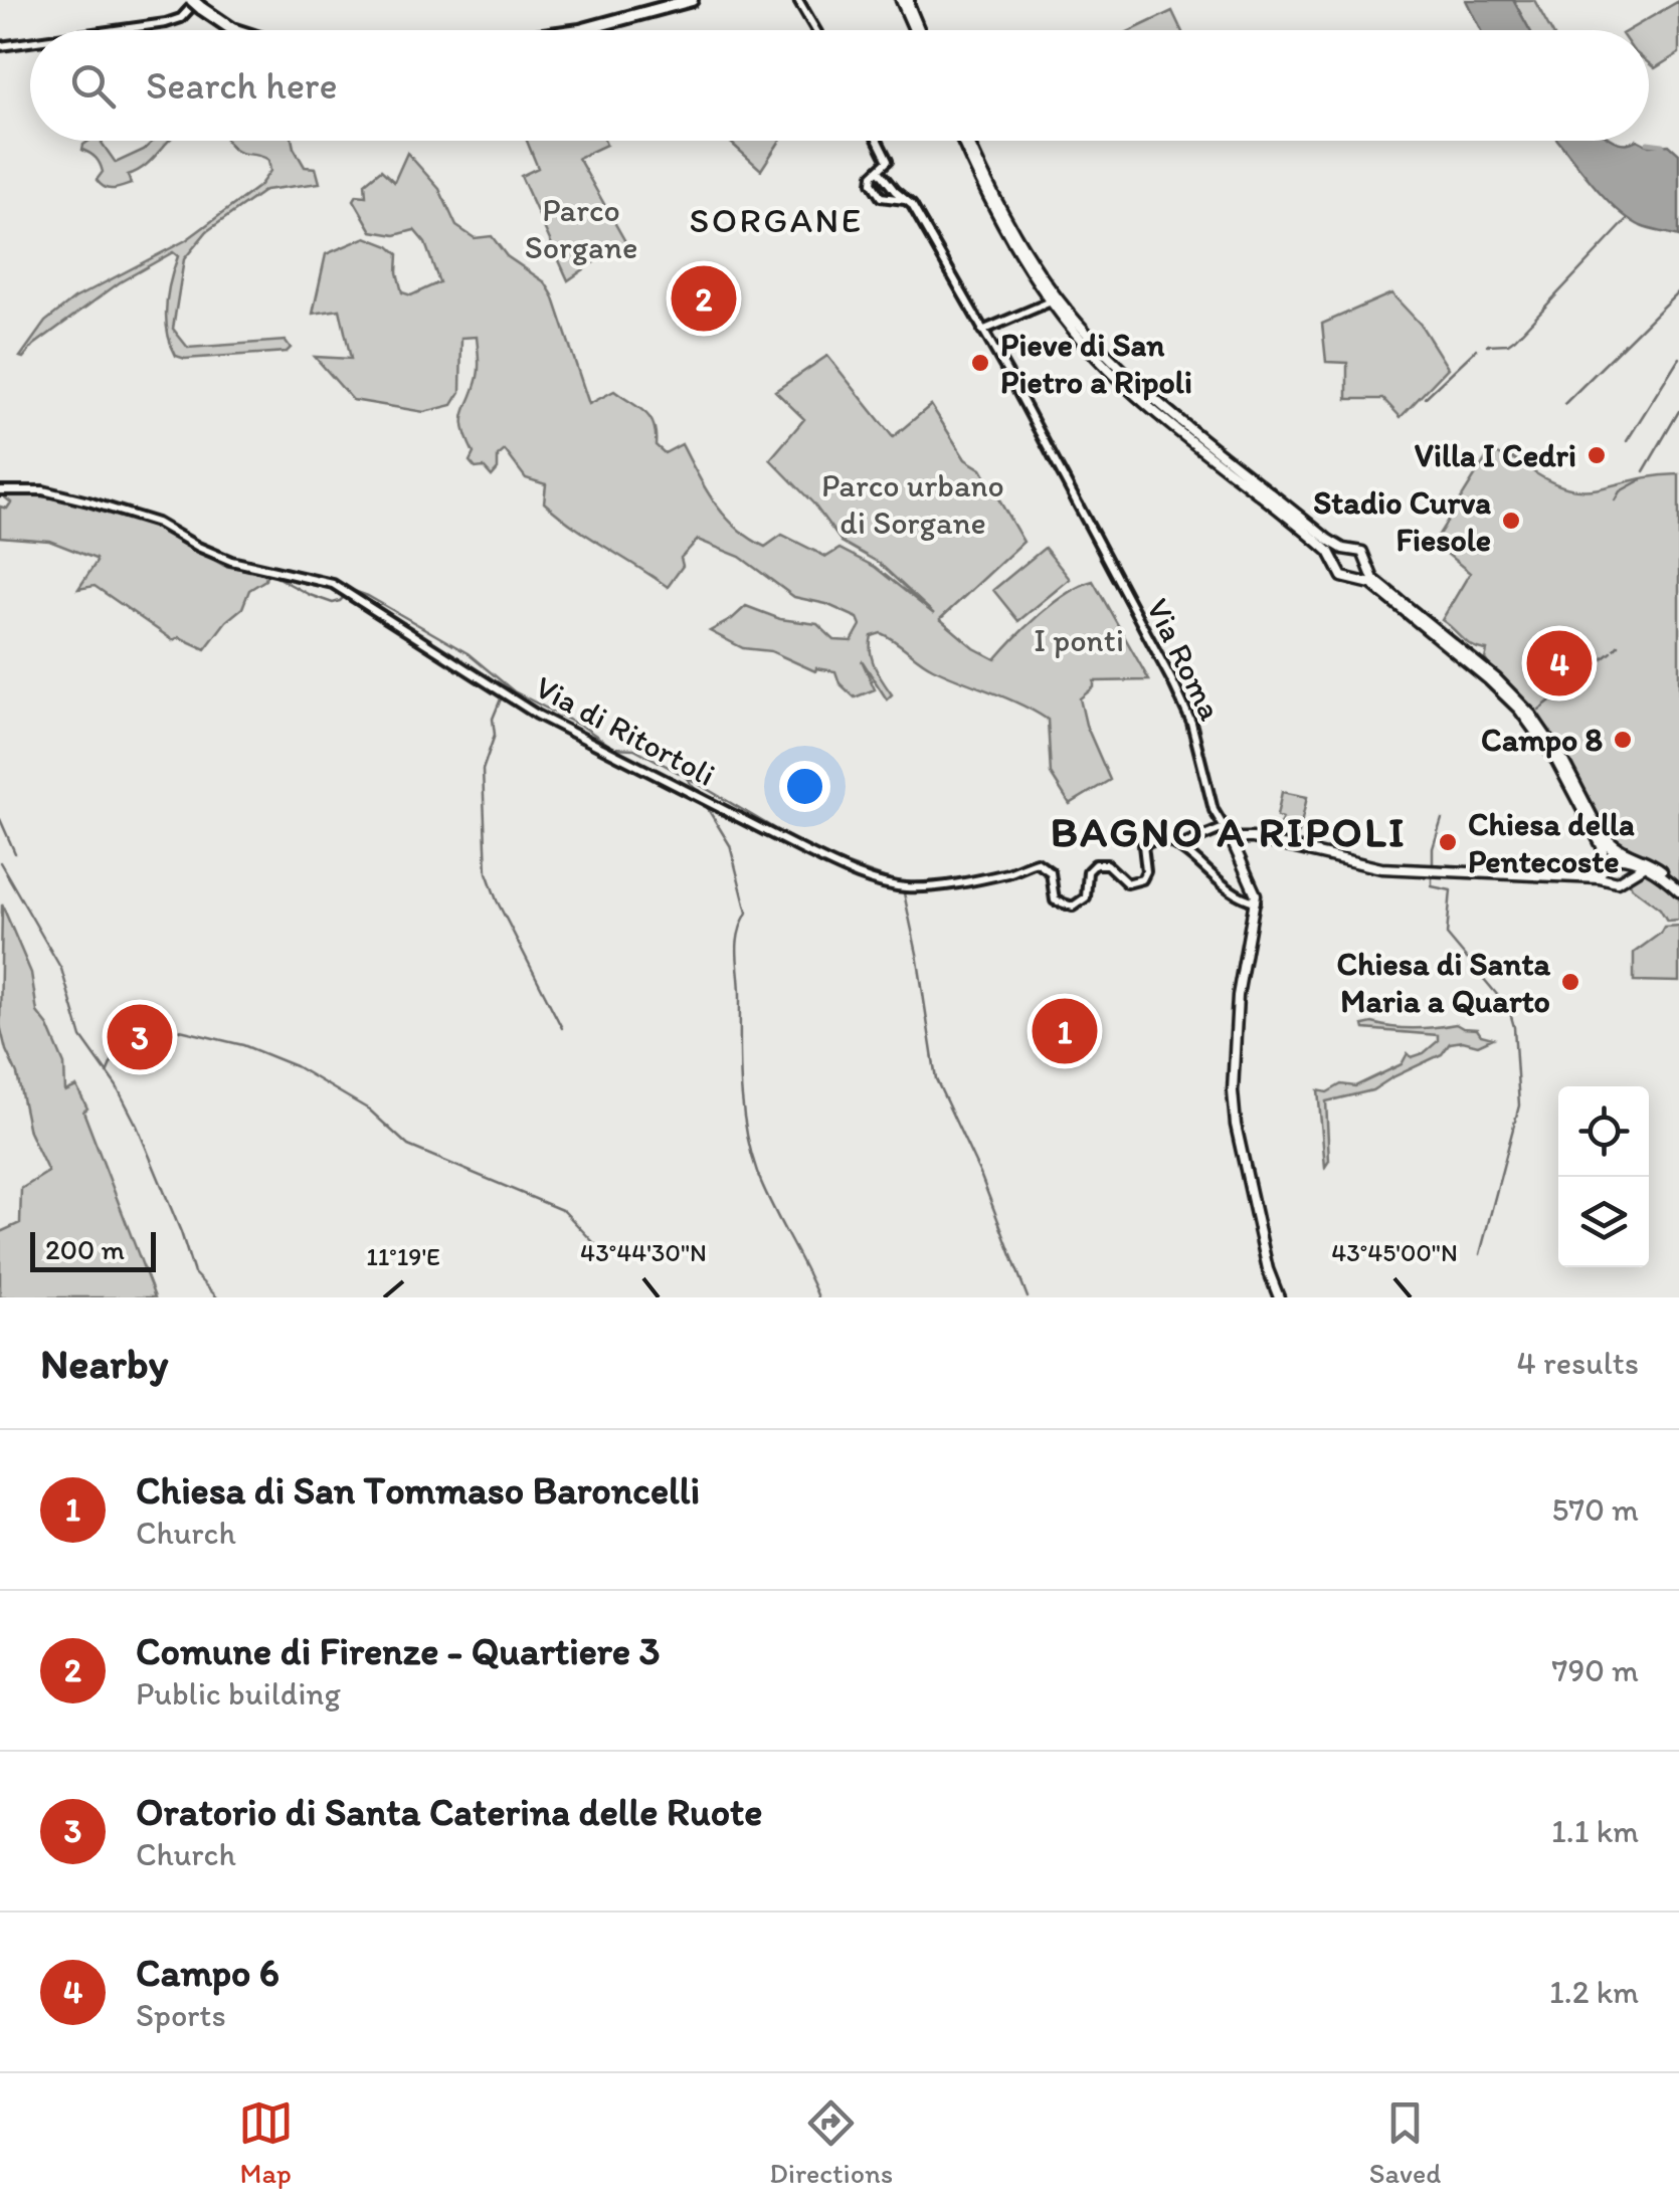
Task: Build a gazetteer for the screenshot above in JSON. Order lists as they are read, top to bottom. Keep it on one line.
{"streets":{"main road":["Via Roma"],"street":["Via di Ritortoli"]},"districts":["SORGANE","BAGNO A RIPOLI"],"parks":["Parco Sorgane","Parco urbano di Sorgane","I ponti"],"places":["Pieve di San Pietro a Ripoli","Villa I Cedri","Stadio Curva Fiesole","Campo 8","Chiesa della Pentecoste","Chiesa di Santa Maria a Quarto"],"scale_bar":"200 m","page":{"search":"Search here","pins":["2","4","1","3"],"scale":"200 m","heading":["Nearby","4 results"],"list":[{"mark":"1","name":"Chiesa di San Tommaso Baroncelli","note":"Church","value":"570 m"},{"mark":"2","name":"Comune di Firenze - Quartiere 3","note":"Public building","value":"790 m"},{"mark":"3","name":"Oratorio di Santa Caterina delle Ruote","note":"Church","value":"1.1 km"},{"mark":"4","name":"Campo 6","note":"Sports","value":"1.2 km"}],"nav":["Map","Directions","Saved"]},"coordinates":["43°44'30\"N","43°45'00\"N","11°19'E"]}
